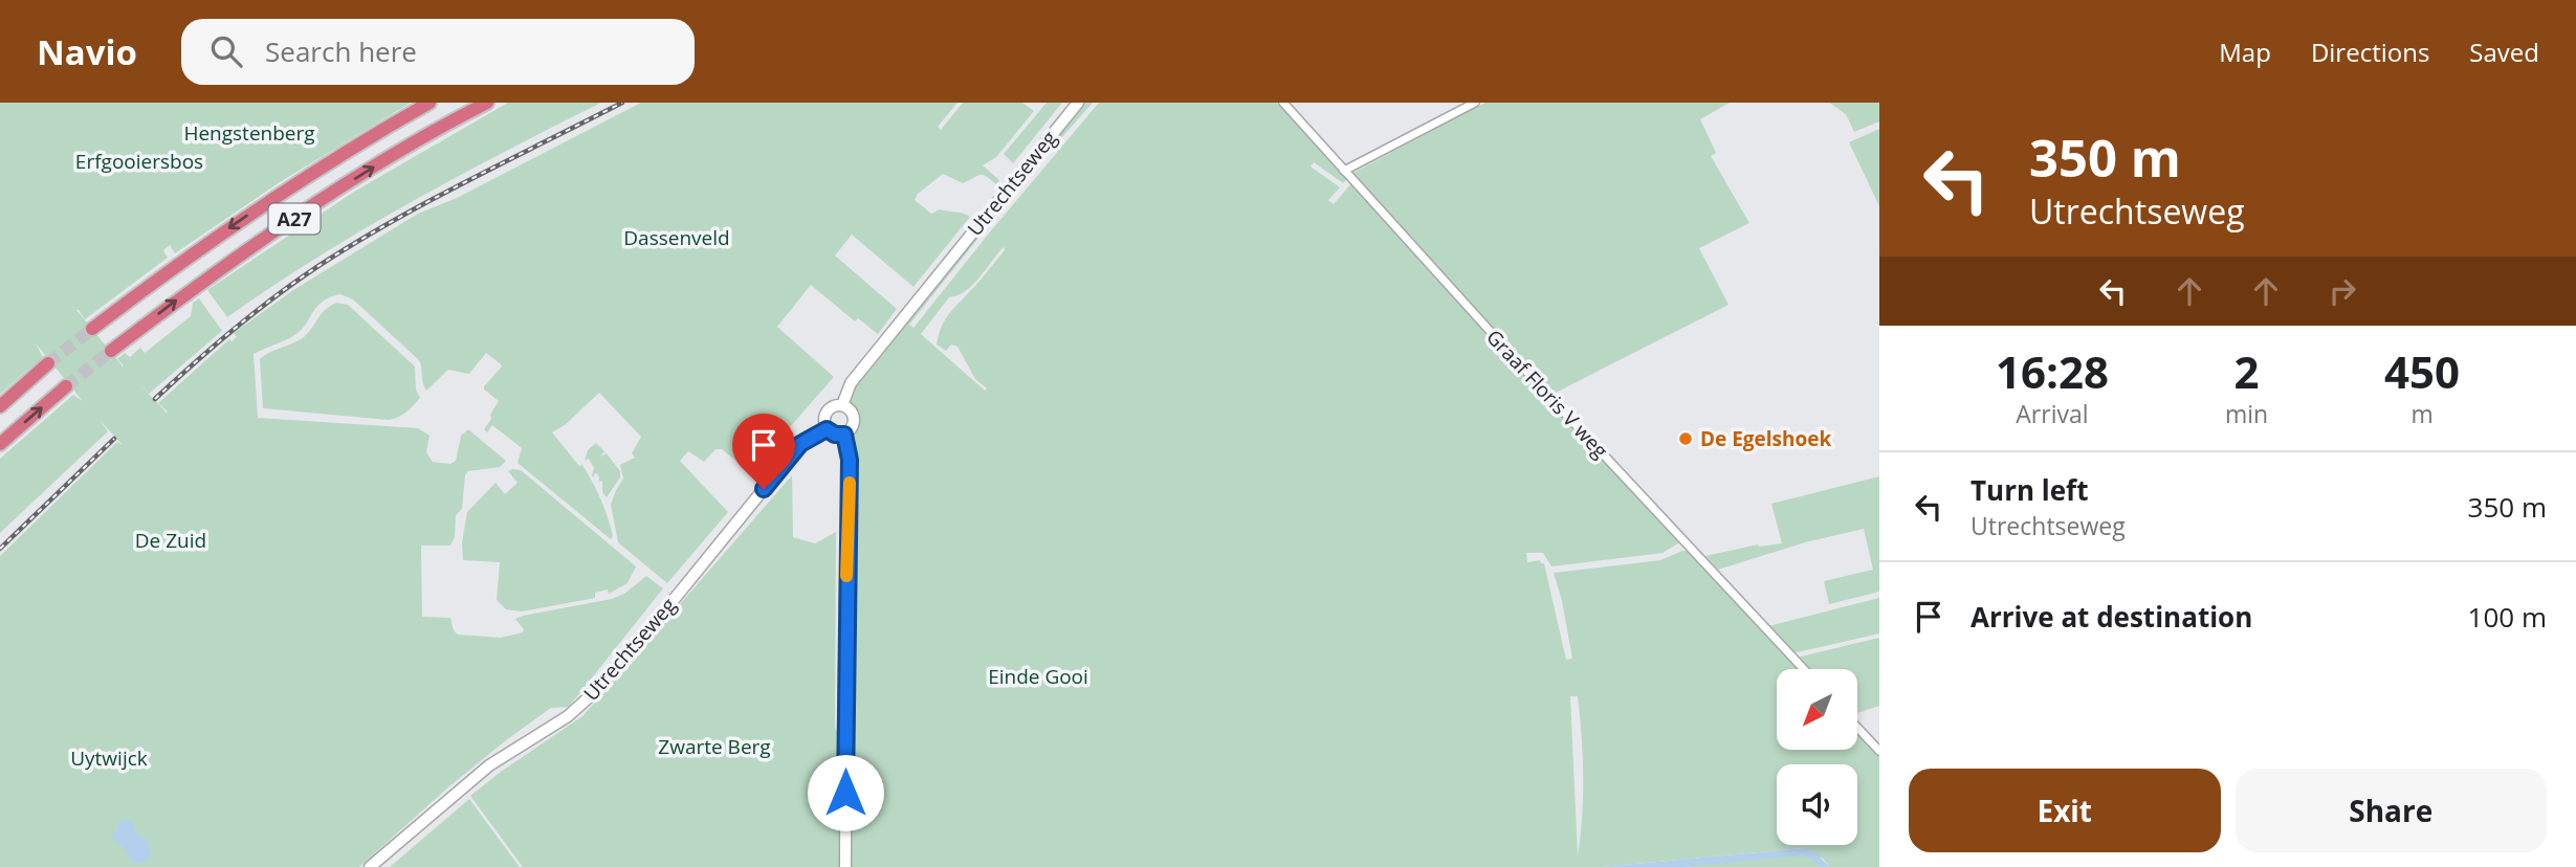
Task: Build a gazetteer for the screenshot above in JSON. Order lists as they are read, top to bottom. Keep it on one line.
{"streets":{"highway":["A27"],"main road":["Utrechtseweg"],"street":["Graaf Floris V weg"]},"parks":["Hengstenberg","Erfgooiersbos","Dassenveld","De Zuid","Einde Gooi","Zwarte Berg","Uytwijck"],"places":["De Egelshoek"],"north":"bottom left","page":{"header":"Navio","search":"Search here","nav":["Map","Directions","Saved"],"turn":["350 m","Utrechtseweg"],"eta":["16:28","Arrival","2","min","450","m"],"list":[{"name":"Turn left","note":"Utrechtseweg","value":"350 m"},{"name":"Arrive at destination","value":"100 m"}],"buttons":["Exit","Share"]}}
